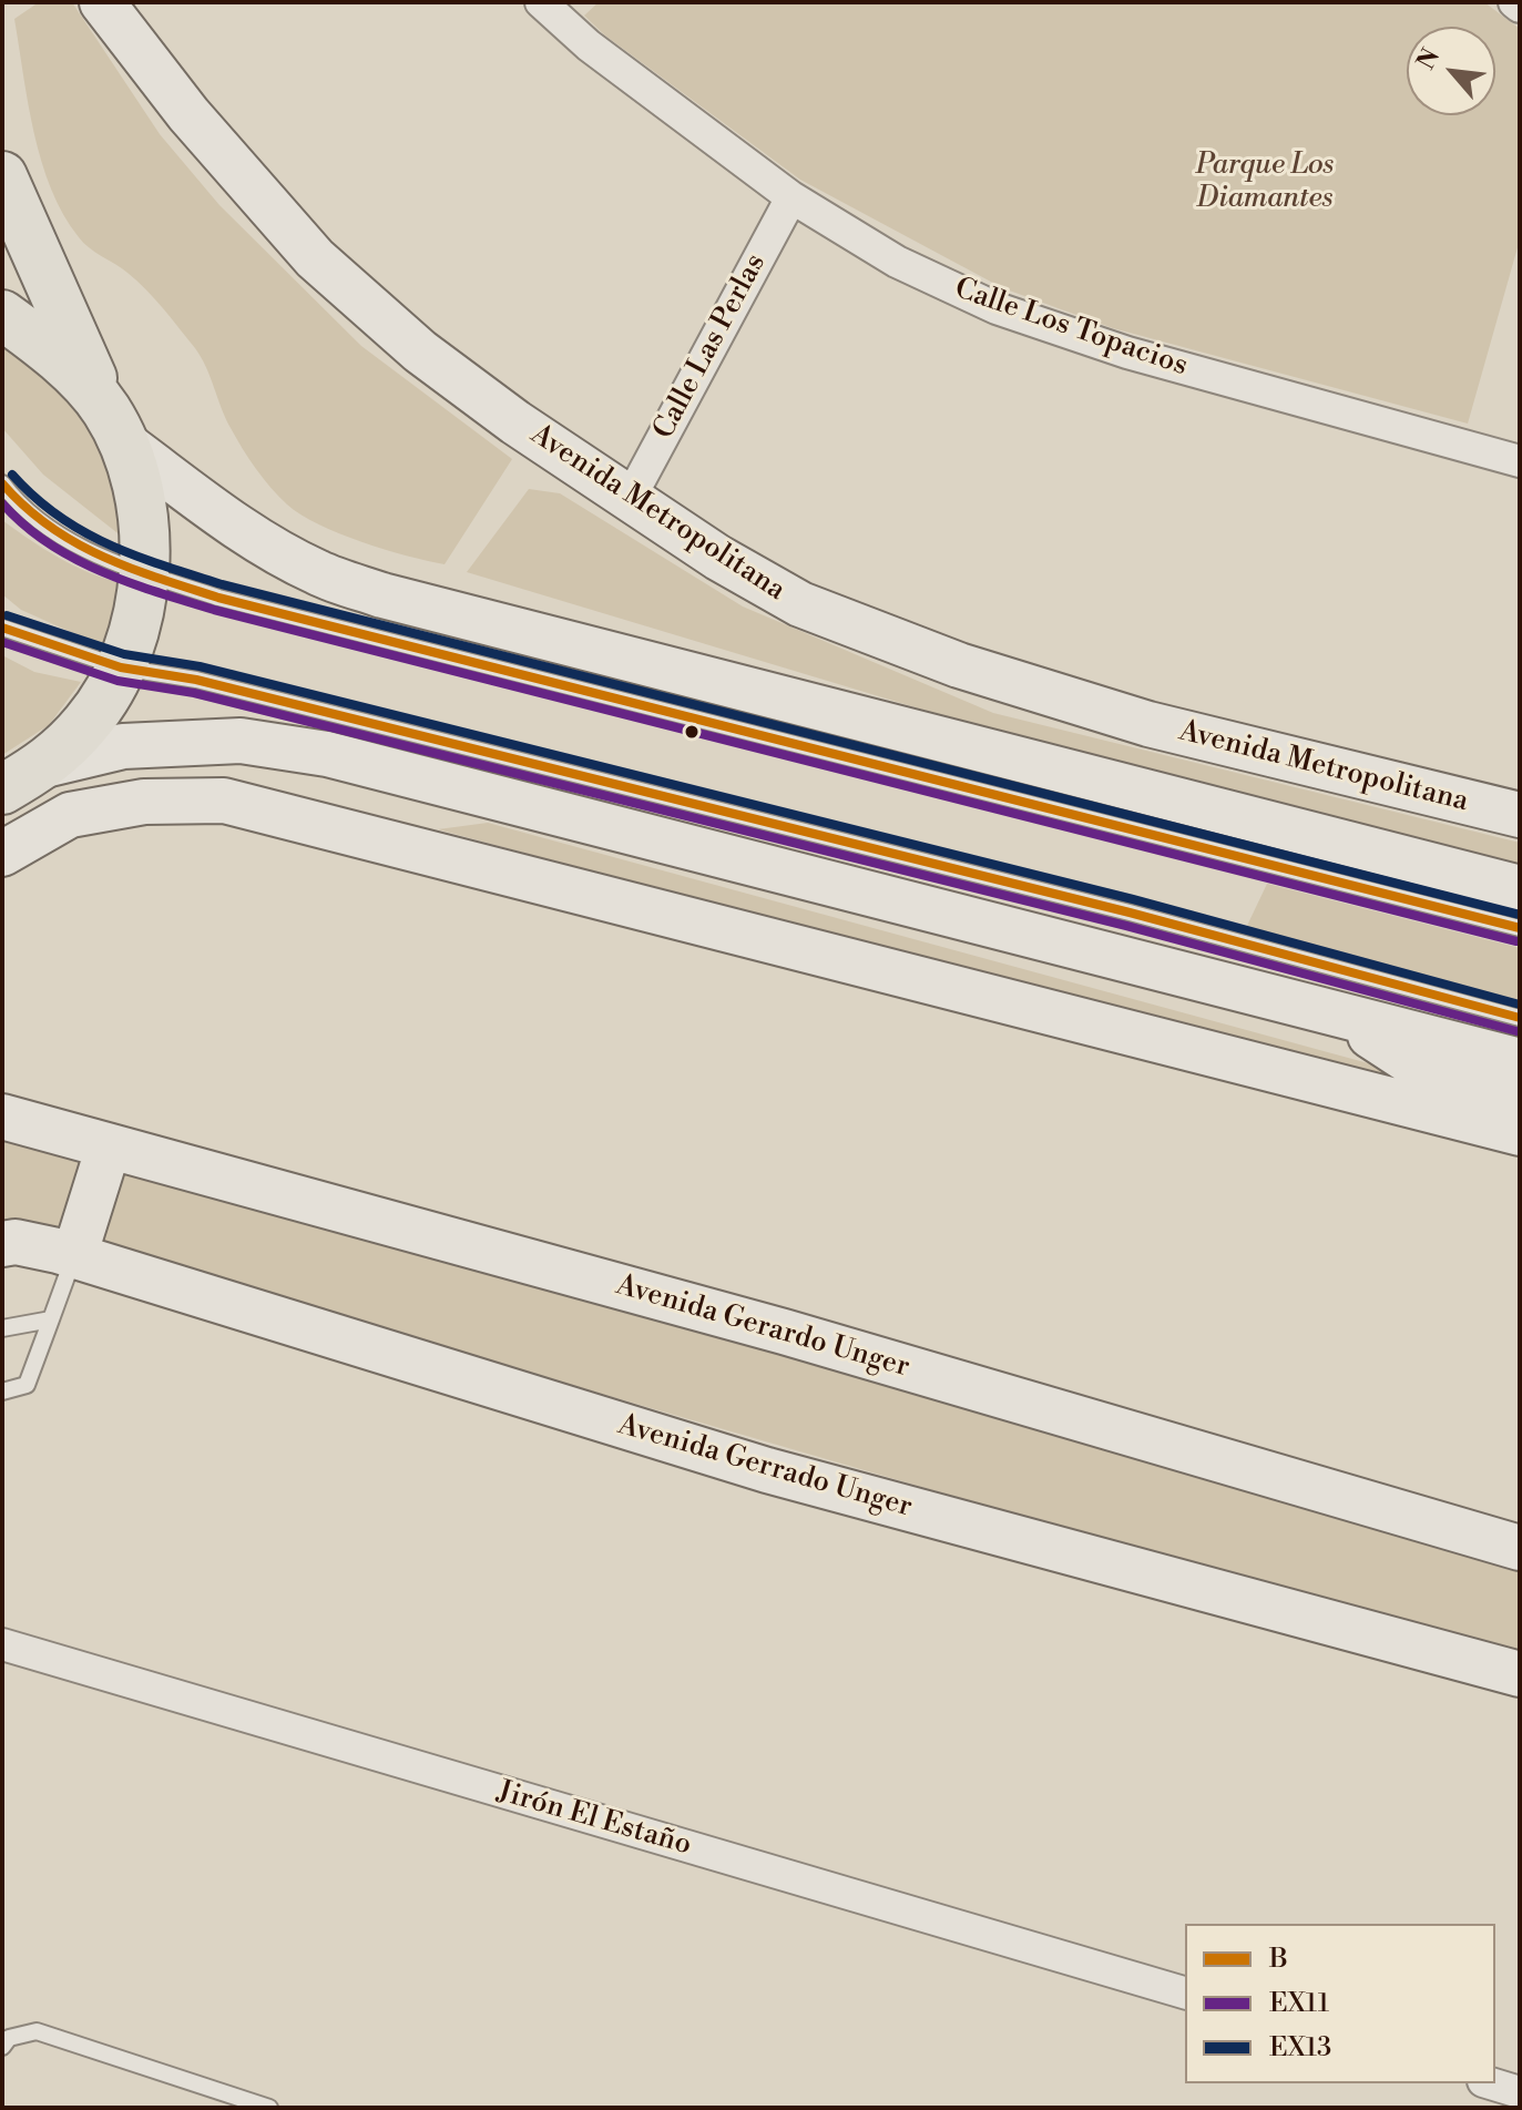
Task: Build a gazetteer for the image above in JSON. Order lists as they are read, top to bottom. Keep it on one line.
{"streets":{"main road":["Avenida Metropolitana","Avenida Gerardo Unger","Avenida Gerrado Unger"],"street":["Calle Los Topacios","Calle Las Perlas","Jirón El Estaño"]},"crossings":[["Calle Los Topacios","Calle Las Perlas"],["Calle Las Perlas","Avenida Metropolitana"]],"parks":["Parque Los Diamantes"],"lines":["transit line EX13","transit line B","transit line EX11"],"legend":["B","EX11","EX13"],"north":"top left"}
